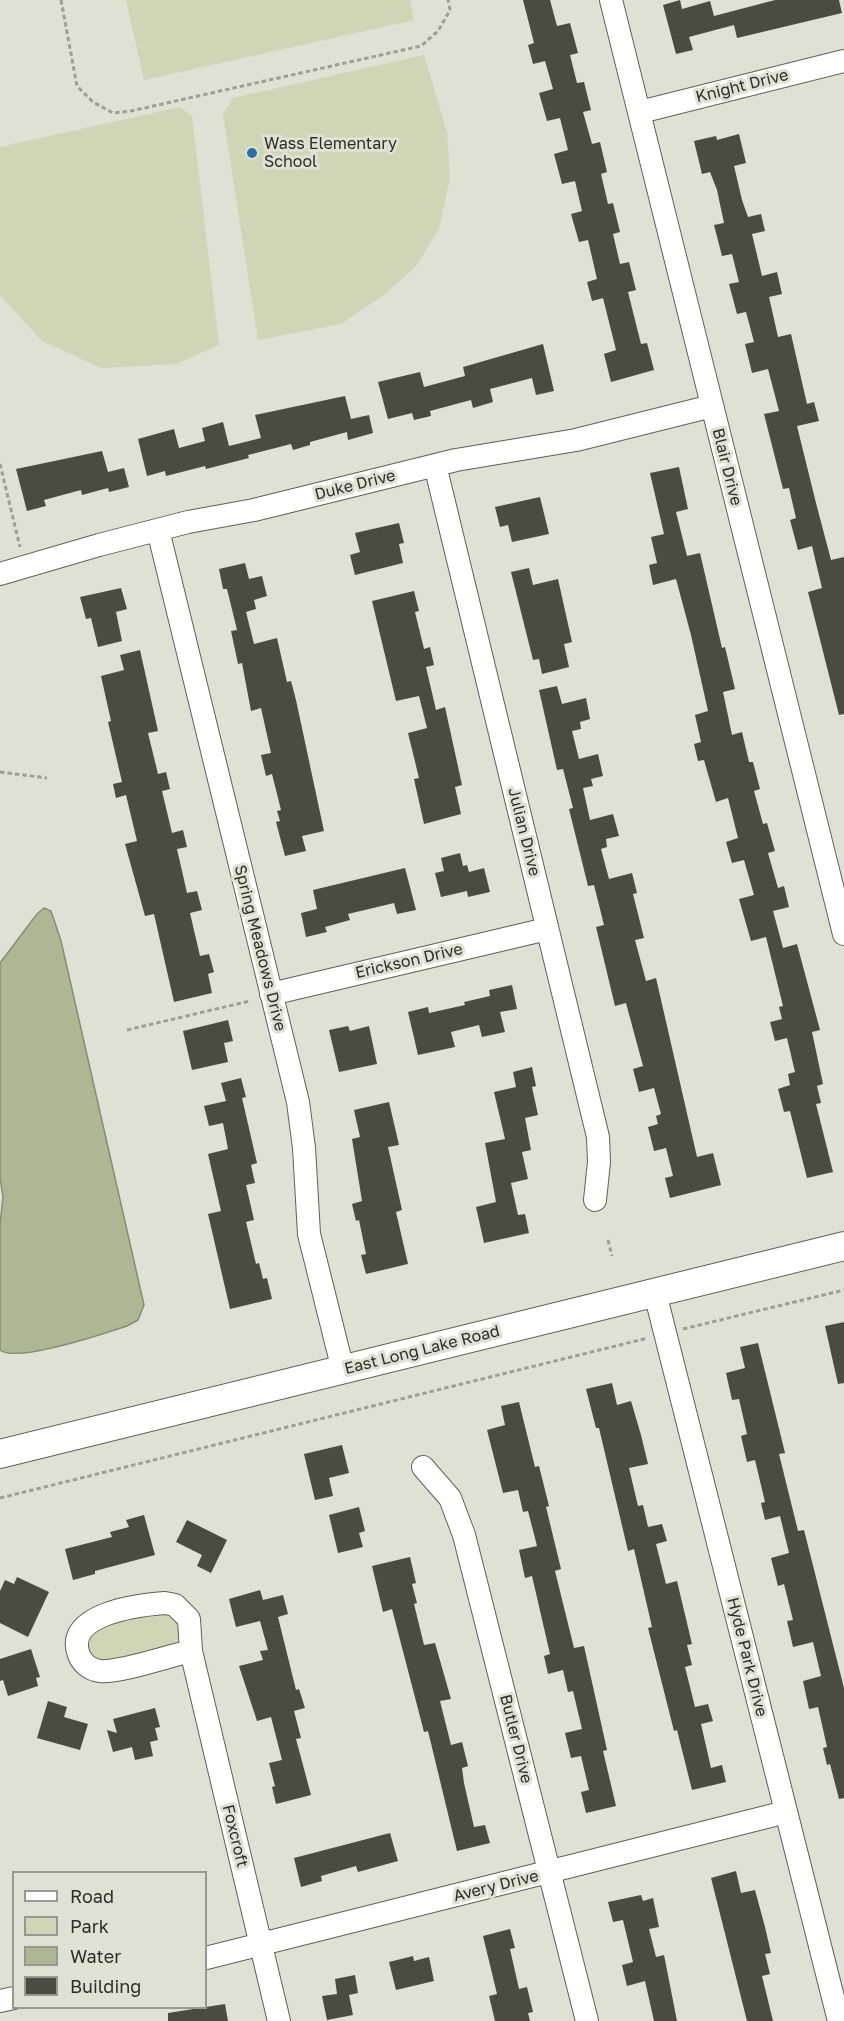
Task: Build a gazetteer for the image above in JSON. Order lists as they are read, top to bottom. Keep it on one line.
{"streets":{"main road":["East Long Lake Road"],"street":["Knight Drive","Blair Drive","Duke Drive","Julian Drive","Spring Meadows Drive","Erickson Drive","Hyde Park Drive","Butler Drive","Foxcroft","Avery Drive"]},"crossings":[["Knight Drive","Blair Drive"],["Blair Drive","Duke Drive"],["Duke Drive","Julian Drive"],["Duke Drive","Spring Meadows Drive"],["Julian Drive","Erickson Drive"],["Spring Meadows Drive","Erickson Drive"],["Spring Meadows Drive","East Long Lake Road"],["East Long Lake Road","Hyde Park Drive"],["Hyde Park Drive","Avery Drive"],["Butler Drive","Avery Drive"],["Foxcroft","Avery Drive"]],"places":["Wass Elementary School"],"legend":["Road","Park","Water","Building"]}
